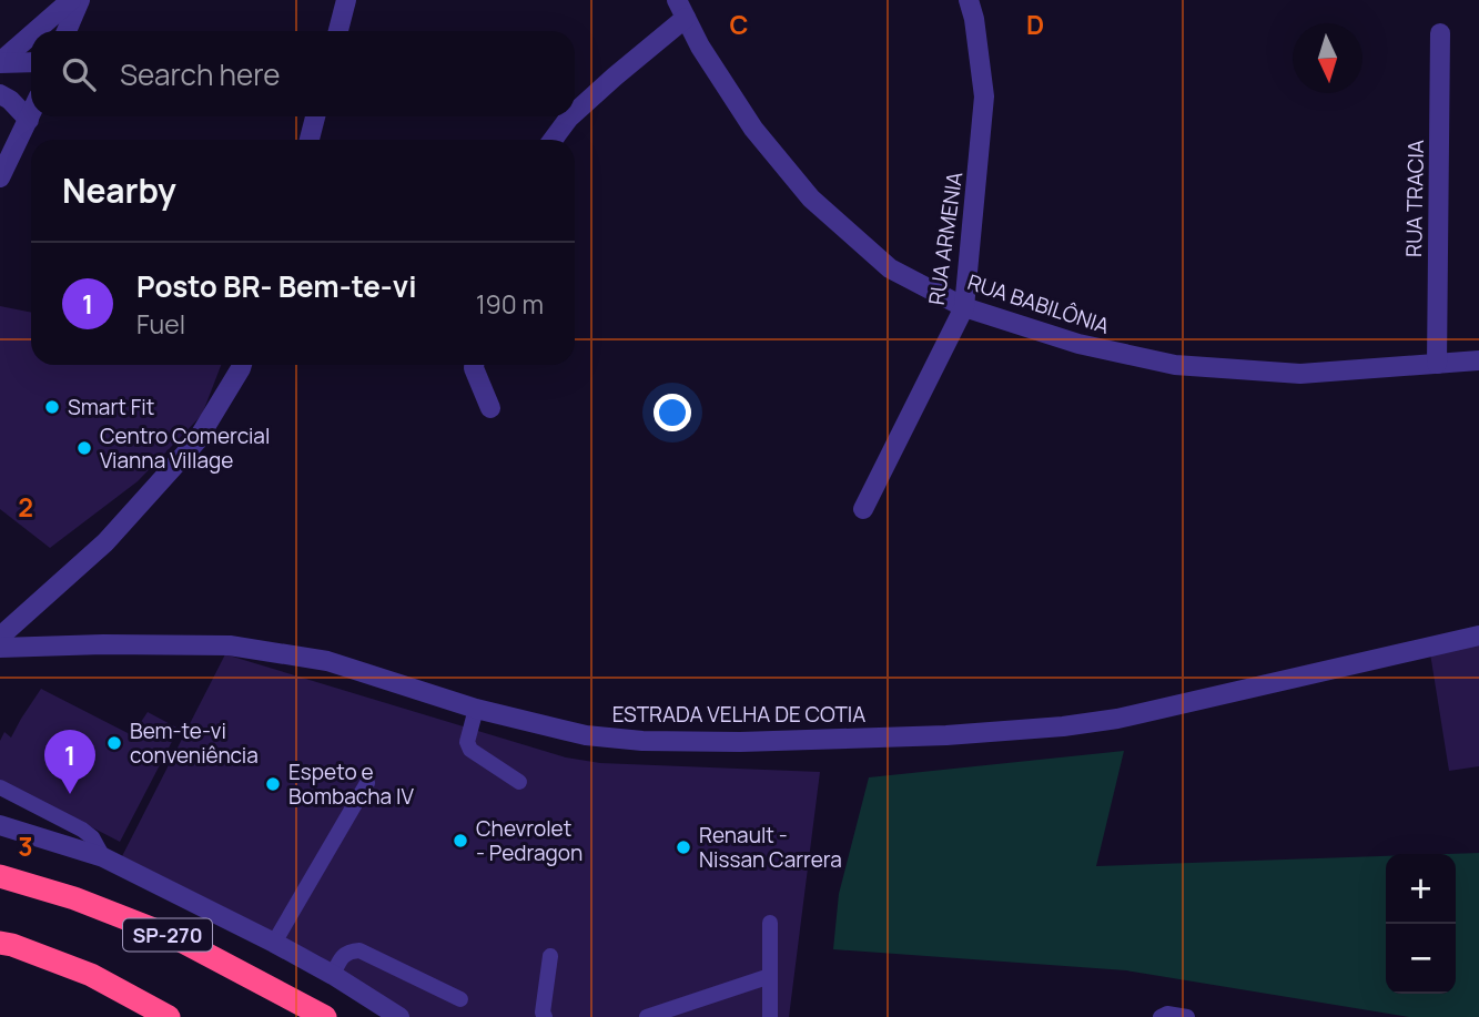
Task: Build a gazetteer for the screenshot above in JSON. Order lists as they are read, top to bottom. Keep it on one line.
{"streets":{"highway":["SP-270"],"street":["RUA TRACIA","RUA ARMENIA","RUA BABILÔNIA","ESTRADA VELHA DE COTIA"]},"crossings":[["RUA TRACIA","RUA BABILÔNIA"],["RUA ARMENIA","RUA BABILÔNIA"]],"places":["Smart Fit","Centro Comercial Vianna Village","Bem-te-vi conveniência","Espeto e Bombacha IV","Chevrolet - Pedragon","Renault - Nissan Carrera"],"north":"bottom","page":{"search":"Search here","heading":"Nearby","list":[{"mark":"1","name":"Posto BR- Bem-te-vi","note":"Fuel","value":"190 m"}],"pins":"1","map_buttons":["+","−"]},"grid":{"columns":["C","D"],"rows":["2","3"]}}
